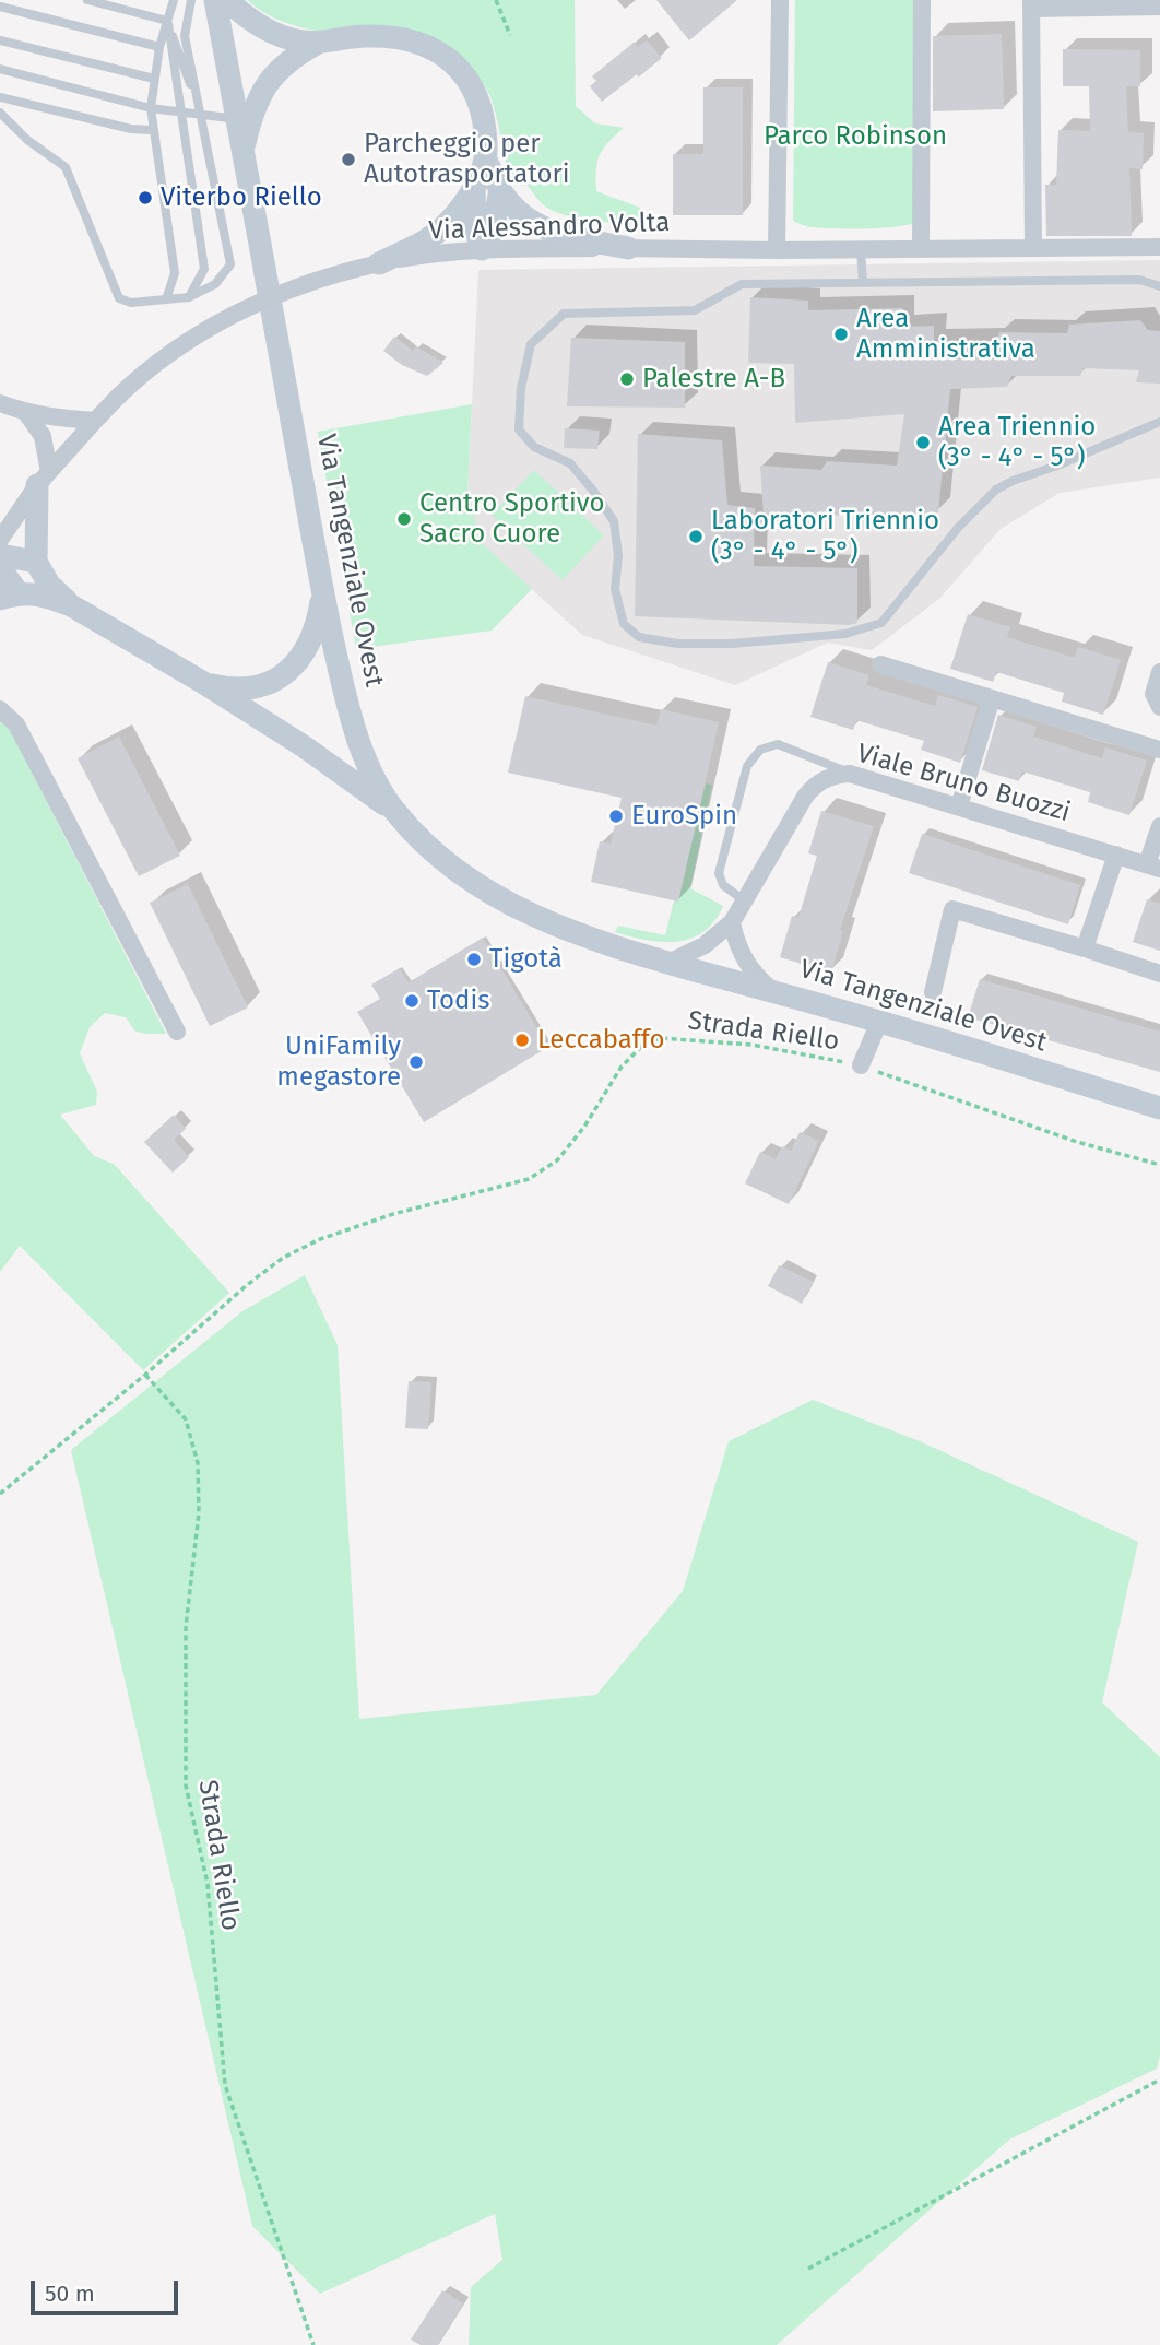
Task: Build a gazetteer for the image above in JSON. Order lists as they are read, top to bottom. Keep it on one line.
{"streets":{"main road":["Via Tangenziale Ovest"],"street":["Via Alessandro Volta","Viale Bruno Buozzi"],"path":["Strada Riello"]},"parks":["Parco Robinson"],"places":["Parcheggio per Autotrasportatori","Viterbo Riello","Area Amministrativa","Palestre A-B","Area Triennio (3° - 4° - 5°)","Centro Sportivo Sacro Cuore","Laboratori Triennio (3° - 4° - 5°)","EuroSpin","Tigotà","Todis","Leccabaffo","UniFamily megastore"],"scale_bar":"50 m"}
